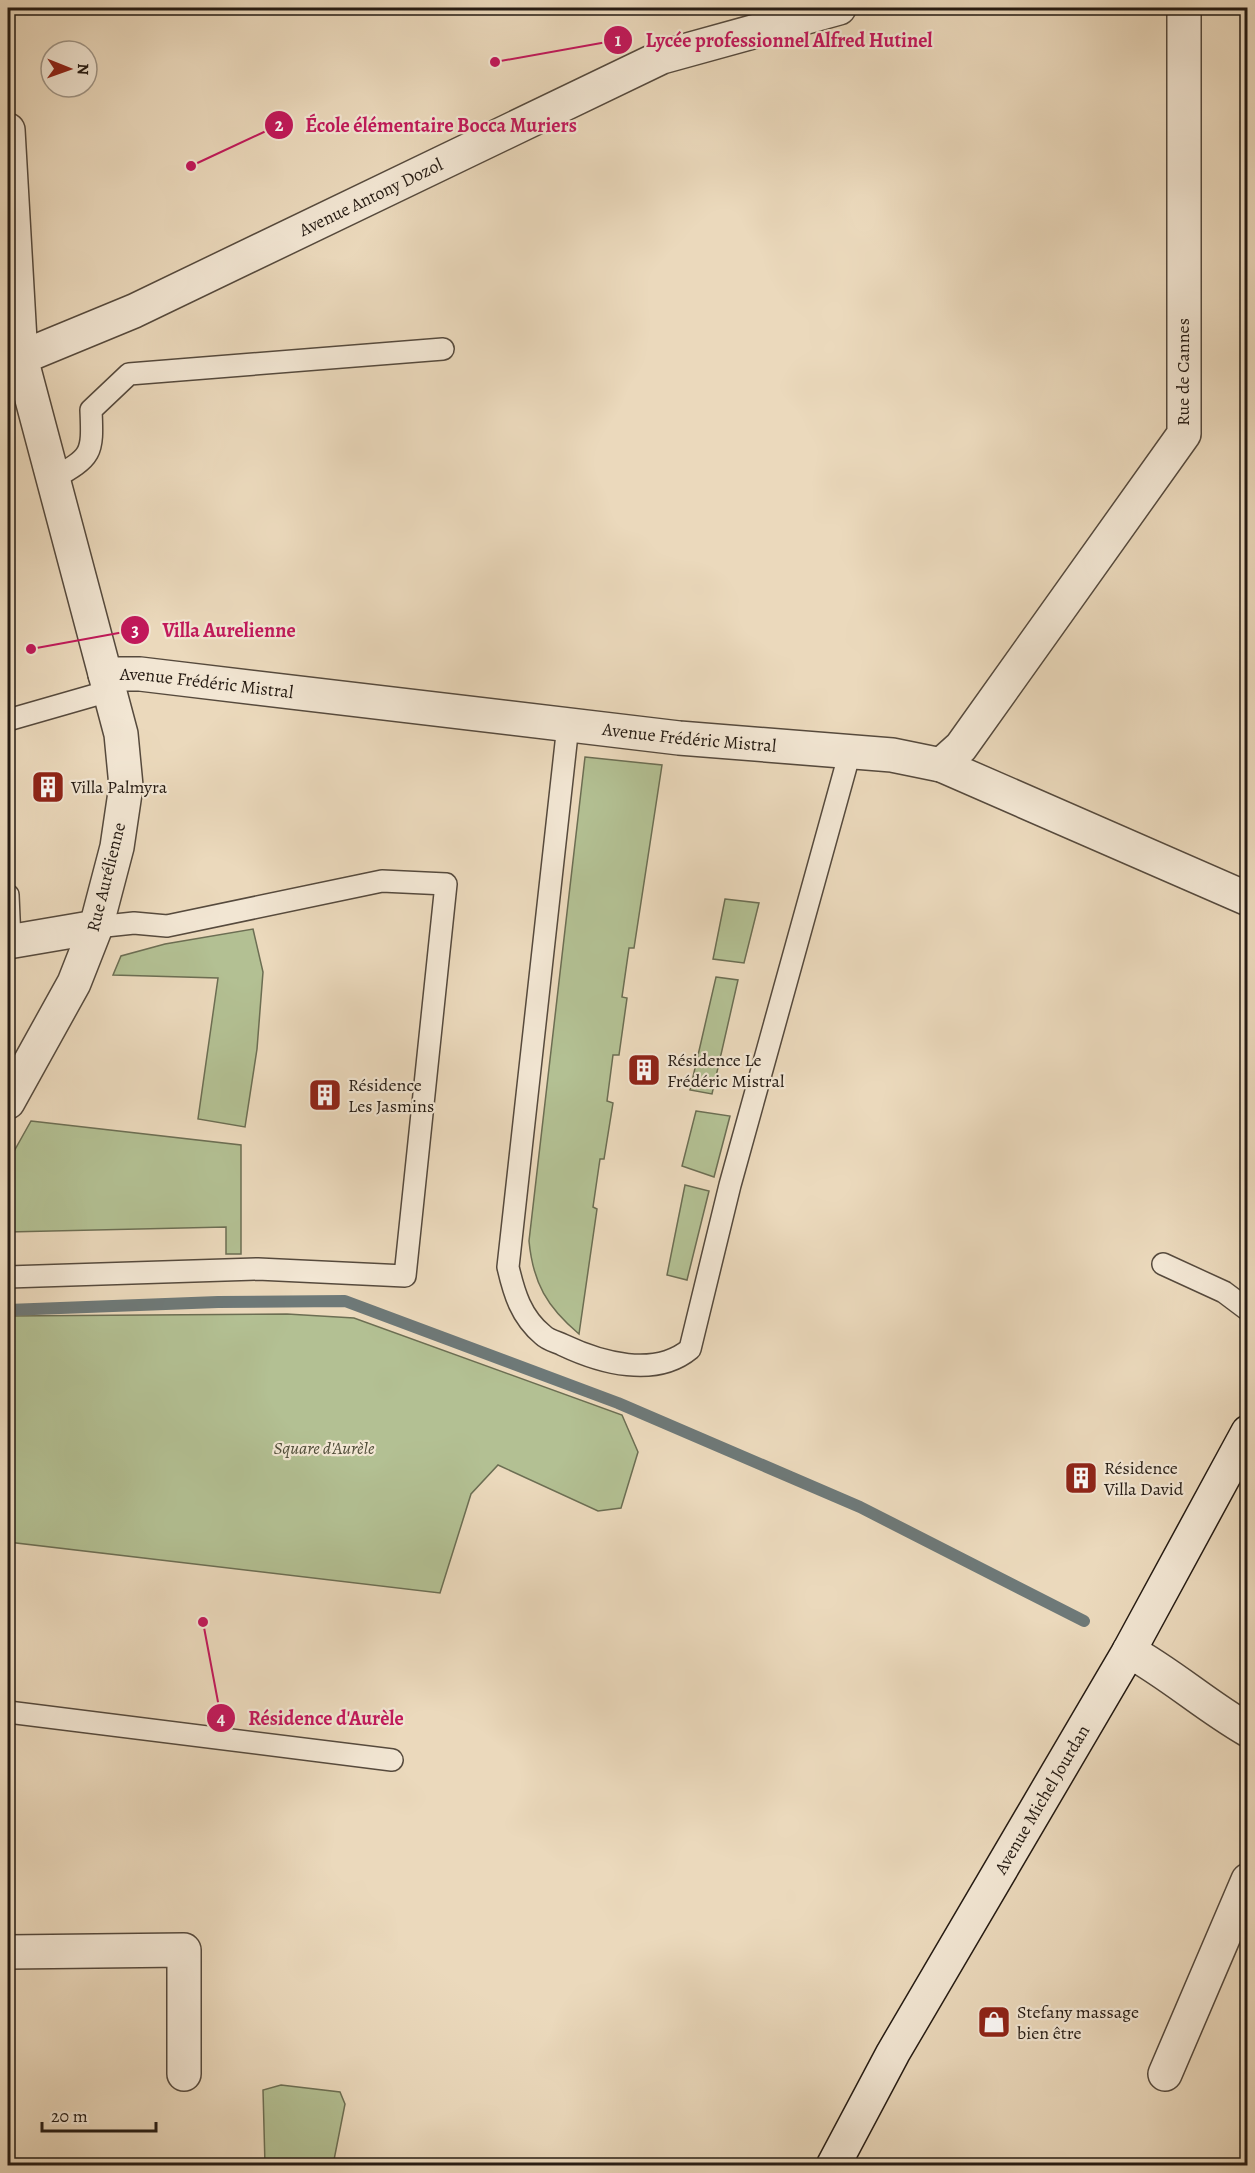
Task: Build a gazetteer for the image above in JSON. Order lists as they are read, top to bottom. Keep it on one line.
{"streets":{"street":["Avenue Antony Dozol","Rue de Cannes","Avenue Frédéric Mistral","Rue Aurélienne","Avenue Michel Jourdan"]},"crossings":[["Avenue Antony Dozol","Rue Aurélienne"],["Rue de Cannes","Avenue Frédéric Mistral"],["Avenue Frédéric Mistral","Rue Aurélienne"]],"parks":["Square d'Aurèle"],"places":{"other":["Lycée professionnel Alfred Hutinel","École élémentaire Bocca Muriers","Villa Aurelienne","Résidence d'Aurèle"],"building":["Villa Palmyra","Résidence Le Frédéric Mistral","Résidence Les Jasmins","Résidence Villa David"],"shop":["Stefany massage bien être"]},"scale_bar":"20 m","north":"right"}
